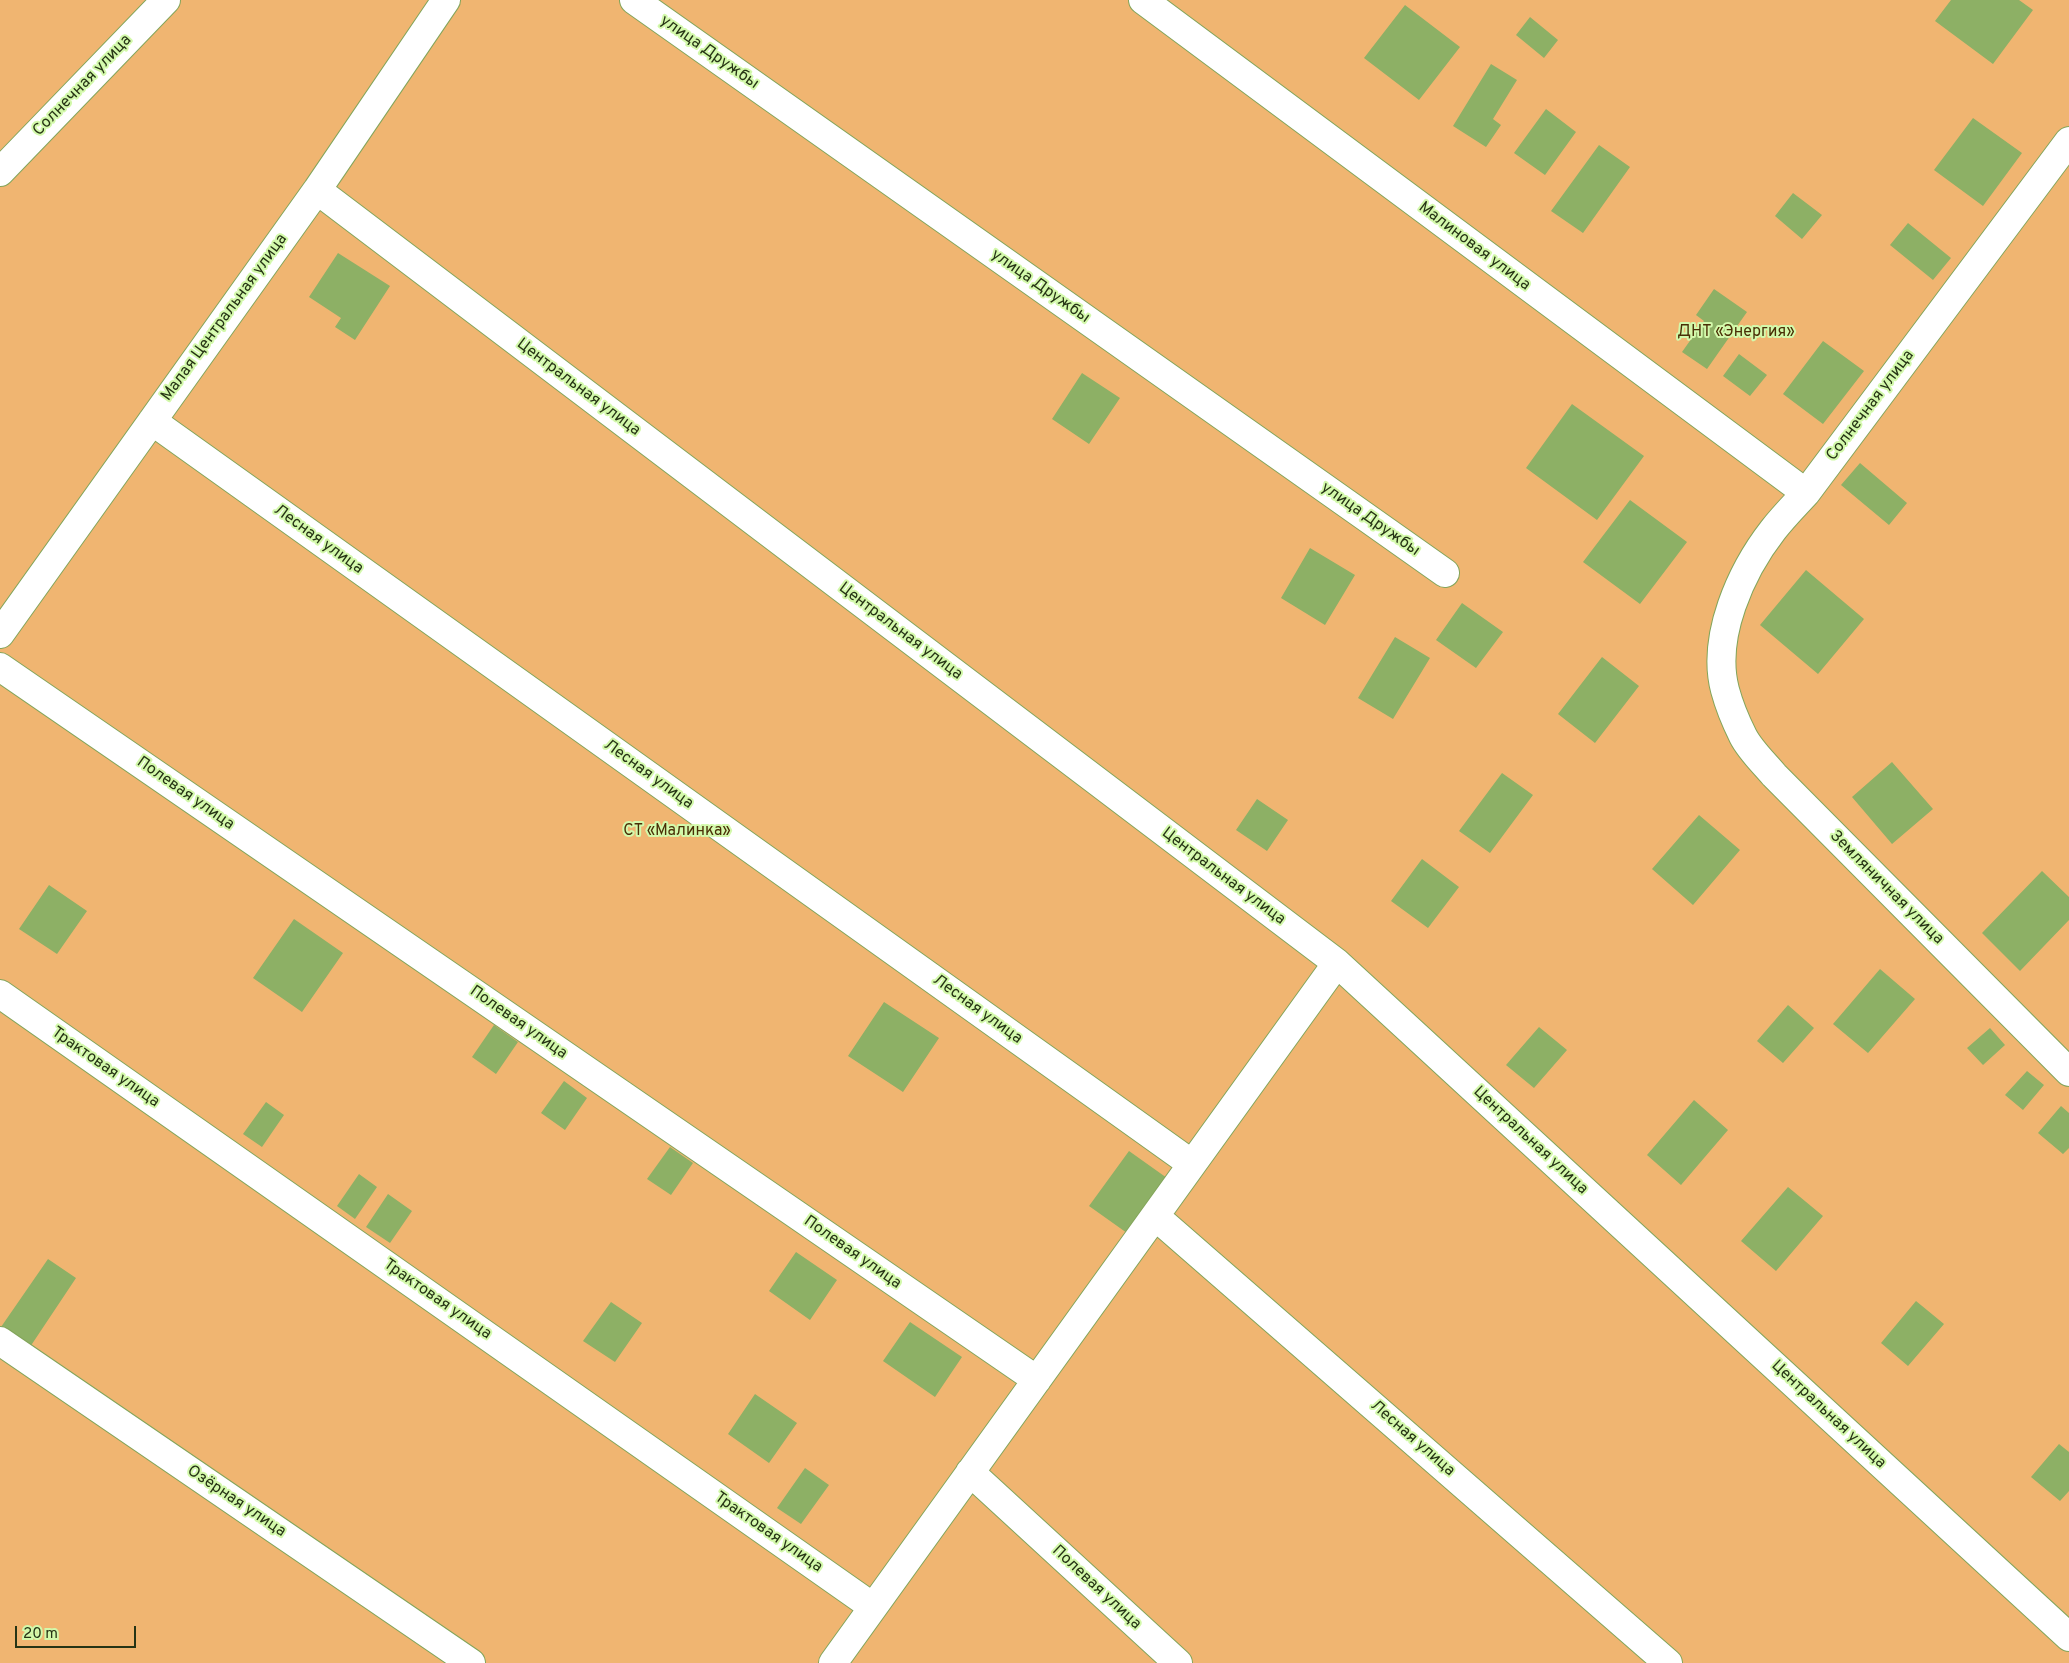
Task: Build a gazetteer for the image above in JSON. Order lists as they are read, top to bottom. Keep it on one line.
{"streets":{"street":["улица Дружбы","Солнечная улица","Малиновая улица","Малая Центральная улица","Центральная улица","Лесная улица","Полевая улица","Земляничная улица","Трактовая улица","Озёрная улица"]},"crossings":[["Солнечная улица","Малиновая улица"],["Солнечная улица","Земляничная улица"],["Малая Центральная улица","Центральная улица"],["Малая Центральная улица","Лесная улица"]],"parks":["ДНТ «Энергия»","CТ «Малинка»"],"scale_bar":"20 m"}
